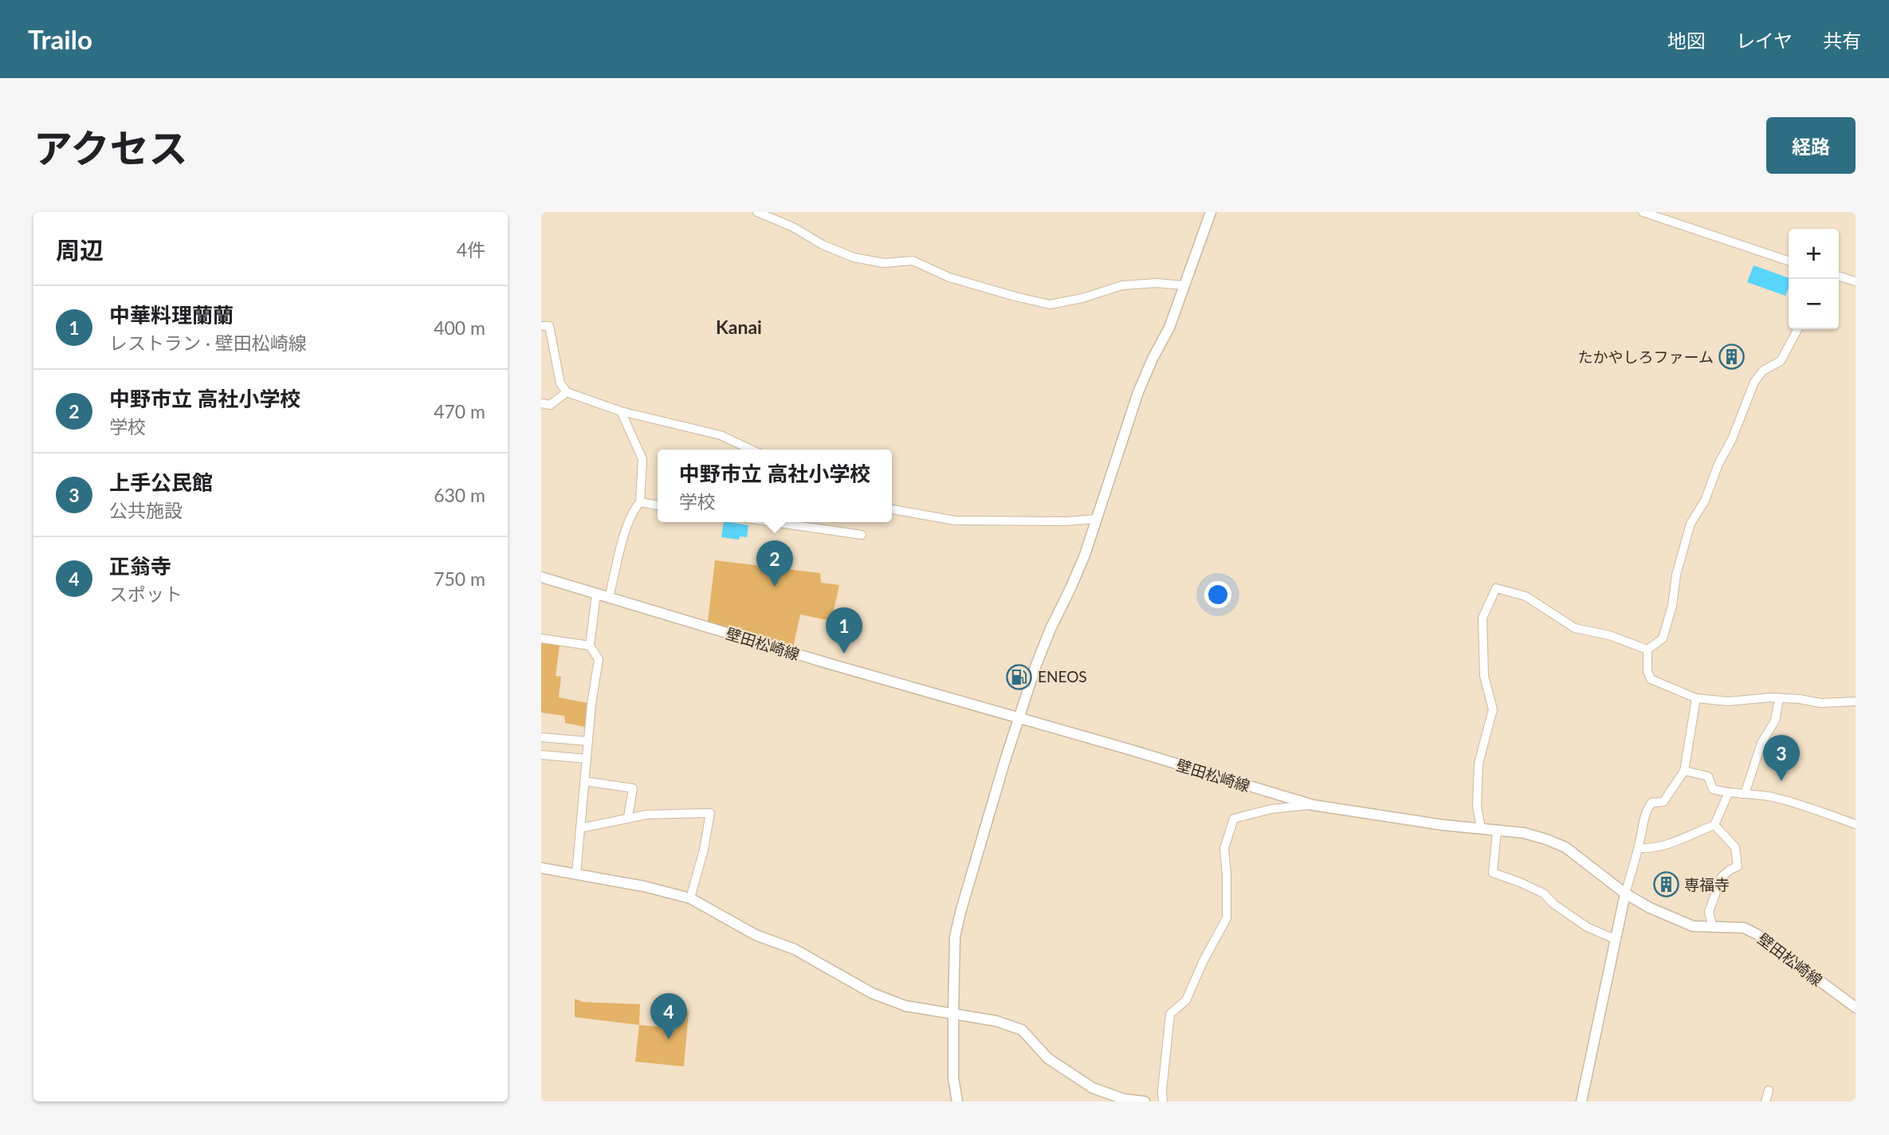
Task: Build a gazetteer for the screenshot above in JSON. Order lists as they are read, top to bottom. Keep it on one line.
{"streets":{"street":["壁田松崎線"]},"districts":["Kanai"],"places":{"building":["たかやしろファーム","専福寺"],"fuel station":["ENEOS"]},"page":{"header":"Trailo","nav":["地図","レイヤ","共有"],"title":"アクセス","buttons":"経路","heading":["周辺","4件"],"map_buttons":["+","−"],"list":[{"mark":"1","name":"中華料理蘭蘭","note":"レストラン · 壁田松崎線","value":"400 m"},{"mark":"2","name":"中野市立 高社小学校","note":"学校","value":"470 m"},{"mark":"3","name":"上手公民館","note":"公共施設","value":"630 m"},{"mark":"4","name":"正翁寺","note":"スポット","value":"750 m"}],"popup":["中野市立 高社小学校","学校"],"pins":["2","1","3","4"]}}
